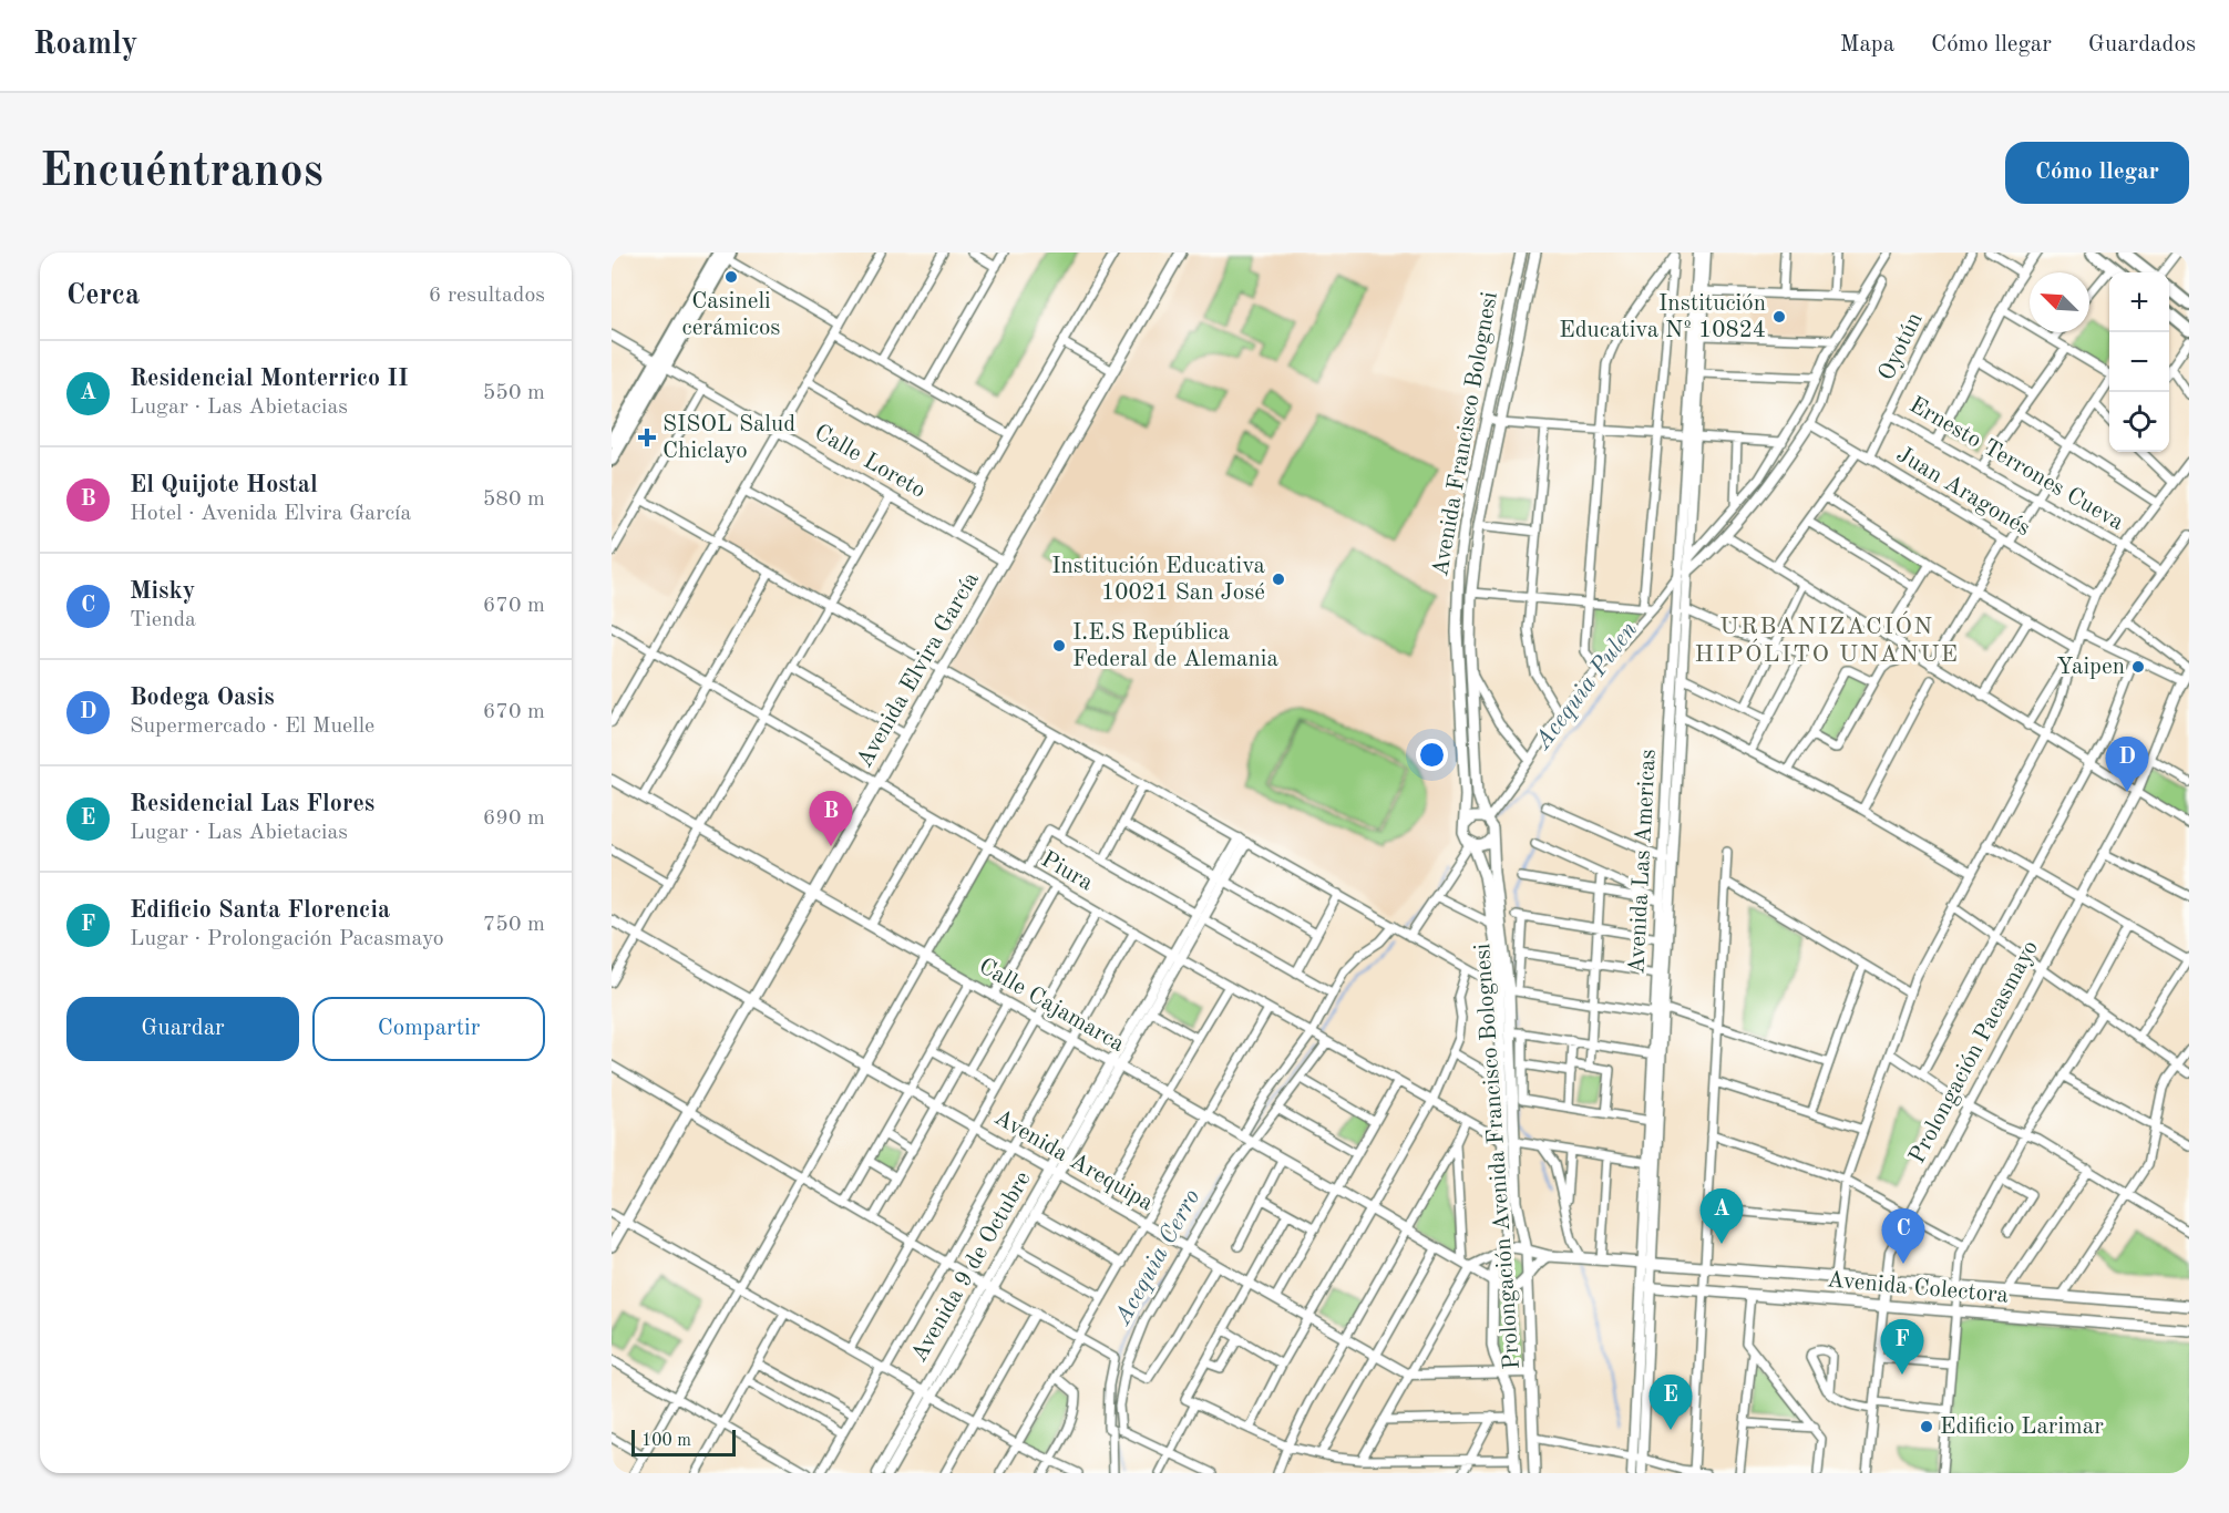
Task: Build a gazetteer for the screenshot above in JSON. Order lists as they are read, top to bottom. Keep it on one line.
{"streets":{"main road":["Avenida Francisco Bolognesi","Avenida Elvira García","Calle Cajamarca","Prolongación Avenida Francisco Bolognesi","Avenida Colectora"],"street":["Oyotún","Calle Loreto","Ernesto Terrones Cueva","Juan Aragonés","Avenida Las Americas","Piura","Prolongación Pacasmayo","Avenida Arequipa","Avenida 9 de Octubre"]},"crossings":[["Oyotún","Ernesto Terrones Cueva"],["Oyotún","Juan Aragonés"],["Avenida Francisco Bolognesi","Prolongación Avenida Francisco Bolognesi"],["Calle Loreto","Avenida Elvira García"],["Avenida Elvira García","Piura"],["Avenida Elvira García","Calle Cajamarca"],["Avenida Elvira García","Avenida Arequipa"],["Avenida Las Americas","Piura"],["Avenida Las Americas","Avenida Colectora"],["Piura","Prolongación Avenida Francisco Bolognesi"],["Piura","Avenida 9 de Octubre"],["Calle Cajamarca","Prolongación Avenida Francisco Bolognesi"],["Calle Cajamarca","Avenida 9 de Octubre"],["Calle Cajamarca","Avenida Colectora"],["Prolongación Pacasmayo","Avenida Colectora"],["Prolongación Avenida Francisco Bolognesi","Avenida Colectora"],["Avenida Arequipa","Avenida 9 de Octubre"]],"districts":["URBANIZACIÓN HIPÓLITO UNANUE"],"water":["Acequia Pulen","Acequia Cerro"],"places":{"other":["Casineli cerámicos","Institución Educativa Nº 10824","Institución Educativa 10021 San José","I.E.S República Federal de Alemania","Yaipen","Edificio Larimar"],"health":["SISOL Salud Chiclayo"]},"scale_bar":"100 m","north":"top left","page":{"header":"Roamly","nav":["Mapa","Cómo llegar","Guardados"],"buttons":["Cómo llegar",["Guardar","Compartir"]],"title":"Encuéntranos","heading":["Cerca","6 resultados"],"map_buttons":["+","−"],"list":[{"mark":"A","name":"Residencial Monterrico II","note":"Lugar · Las Abietacias","value":"550 m"},{"mark":"B","name":"El Quijote Hostal","note":"Hotel · Avenida Elvira García","value":"580 m"},{"mark":"C","name":"Misky","note":"Tienda","value":"670 m"},{"mark":"D","name":"Bodega Oasis","note":"Supermercado · El Muelle","value":"670 m"},{"mark":"E","name":"Residencial Las Flores","note":"Lugar · Las Abietacias","value":"690 m"},{"mark":"F","name":"Edificio Santa Florencia","note":"Lugar · Prolongación Pacasmayo","value":"750 m"}],"pins":["D","B","A","C","F","E"],"scale":"100 m"}}
